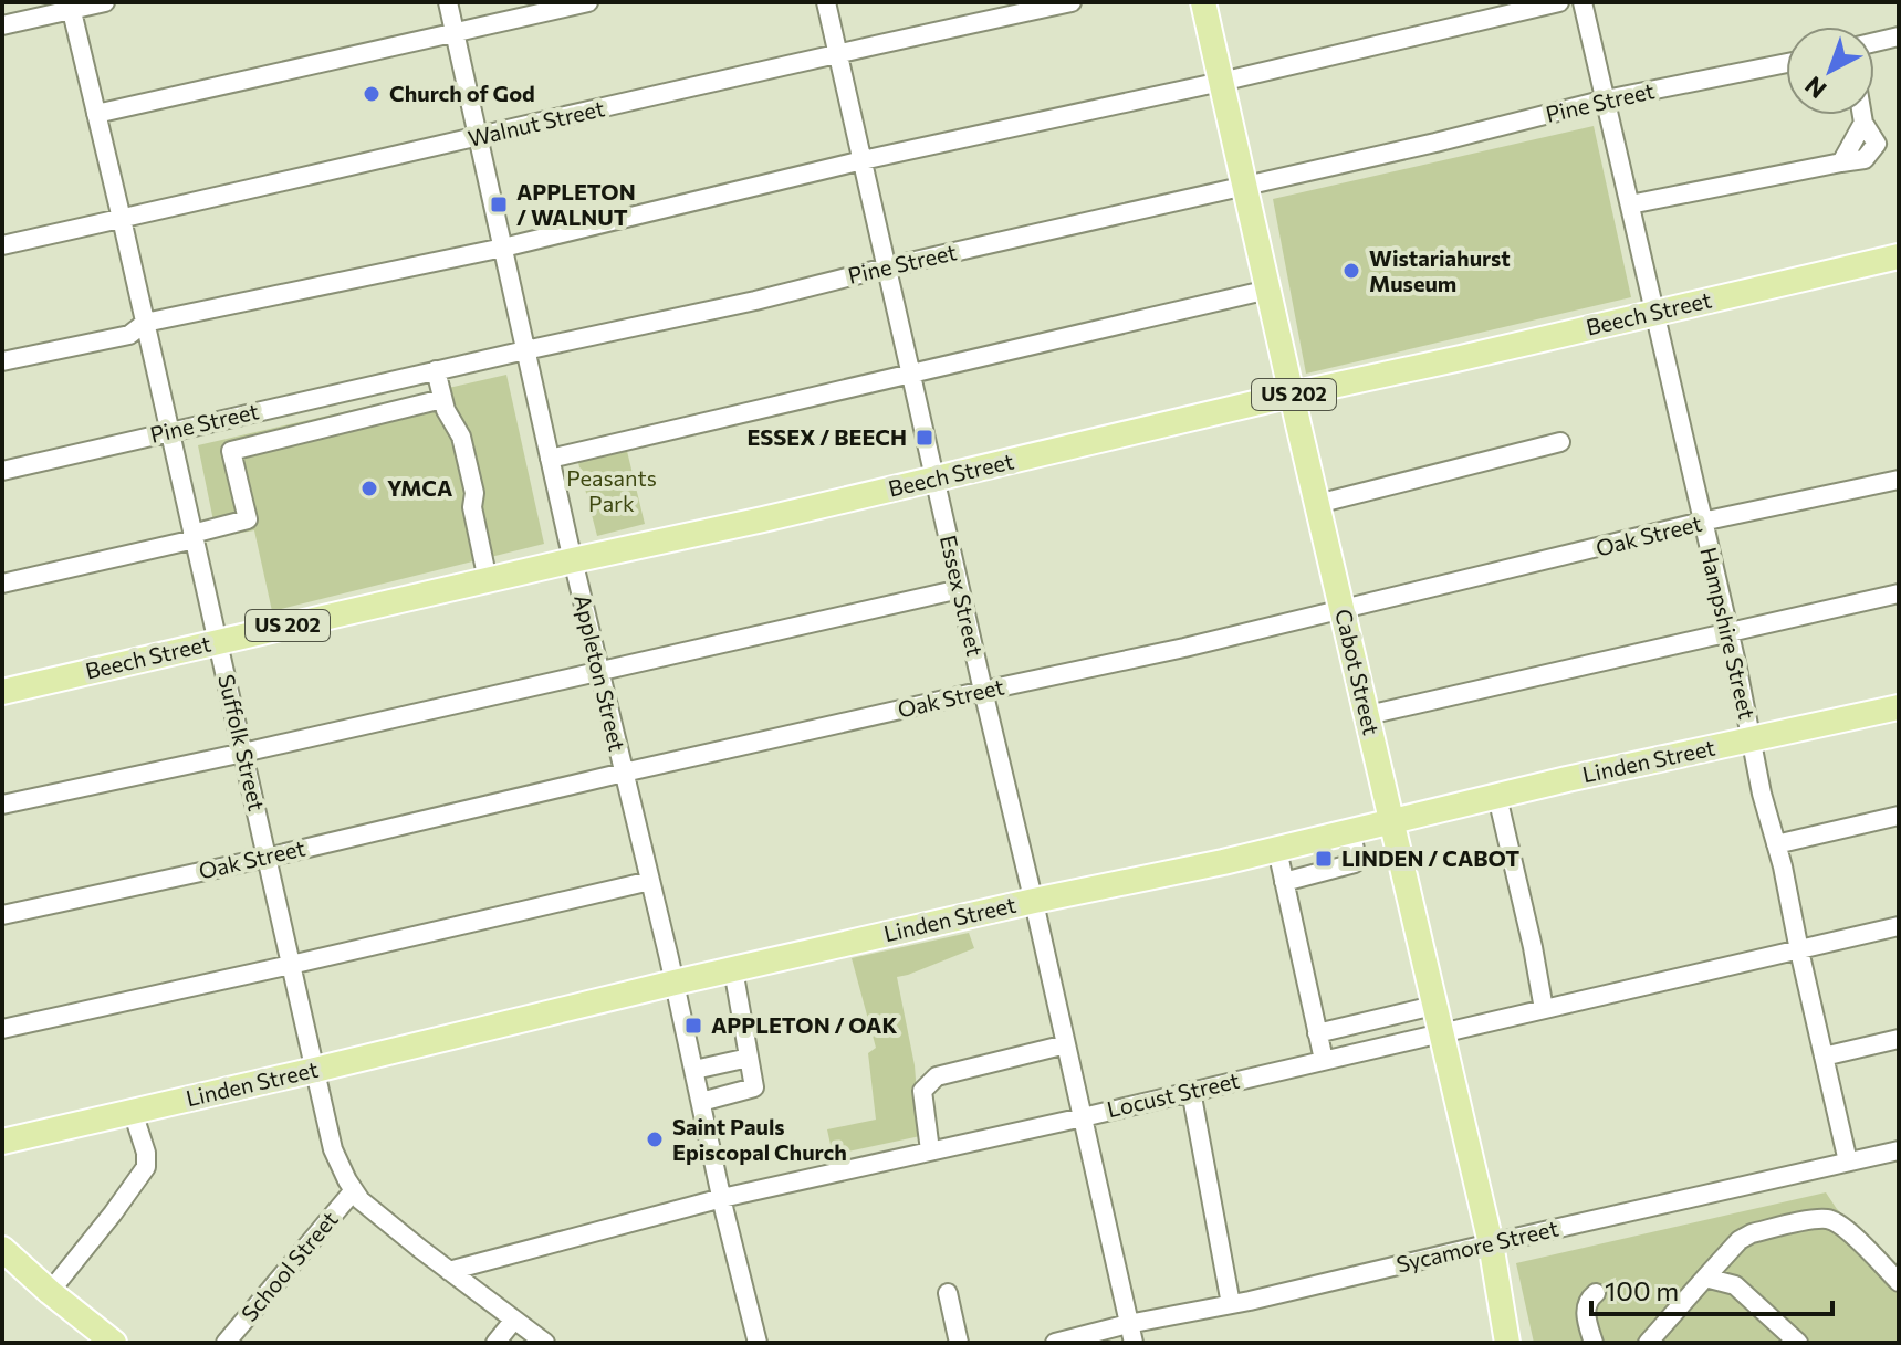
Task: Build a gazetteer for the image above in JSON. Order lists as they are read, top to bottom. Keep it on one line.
{"streets":{"main road":["Beech Street","US 202","Cabot Street","Linden Street"],"street":["Pine Street","Walnut Street","Oak Street","Essex Street","Hampshire Street","Appleton Street","Suffolk Street","Locust Street","Sycamore Street","School Street"]},"crossings":[["Pine Street","Essex Street"],["Pine Street","Hampshire Street"],["Pine Street","Cabot Street"],["Pine Street","Appleton Street"],["Pine Street","Suffolk Street"],["Walnut Street","Essex Street"],["Walnut Street","Appleton Street"],["Walnut Street","Suffolk Street"],["Beech Street","Essex Street"],["Beech Street","Hampshire Street"],["Beech Street","Cabot Street"],["Beech Street","Appleton Street"],["Beech Street","Suffolk Street"],["Oak Street","Essex Street"],["Oak Street","Hampshire Street"],["Oak Street","Cabot Street"],["Oak Street","Appleton Street"],["Oak Street","Suffolk Street"],["Essex Street","Linden Street"],["Essex Street","Locust Street"],["Essex Street","Sycamore Street"],["Hampshire Street","Linden Street"],["Hampshire Street","Locust Street"],["Hampshire Street","Sycamore Street"],["Cabot Street","Linden Street"],["Cabot Street","Locust Street"],["Cabot Street","Sycamore Street"],["Appleton Street","Linden Street"],["Appleton Street","Locust Street"],["Suffolk Street","Linden Street"],["Suffolk Street","Locust Street"],["Suffolk Street","School Street"]],"parks":["Peasants Park"],"places":{"other":["Church of God","Wistariahurst Museum","YMCA","Saint Pauls Episcopal Church"],"transit":["APPLETON / WALNUT","ESSEX / BEECH","LINDEN / CABOT","APPLETON / OAK"]},"scale_bar":"100 m","north":"bottom left"}
